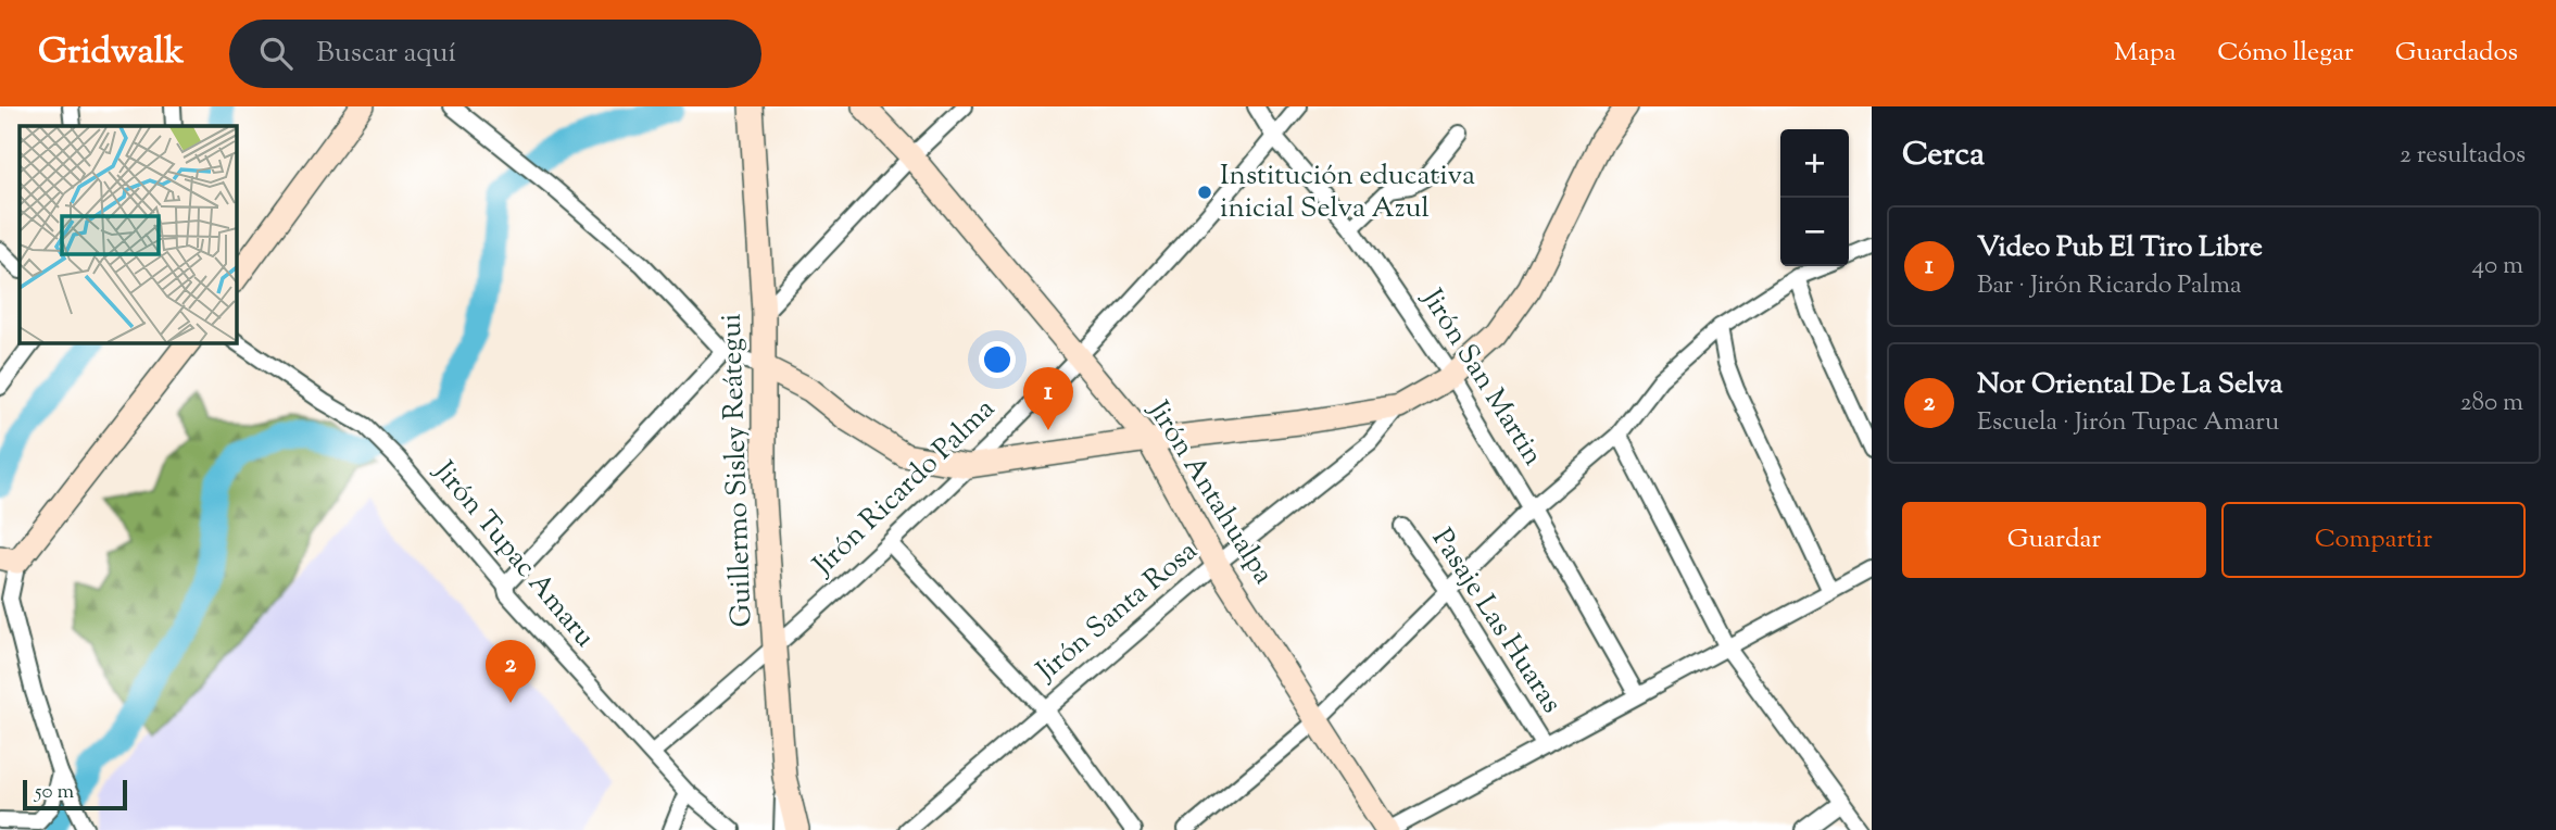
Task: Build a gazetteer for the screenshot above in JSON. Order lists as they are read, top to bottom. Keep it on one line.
{"streets":{"main road":["Guillermo Sisley Reátegui","Jirón Antahualpa"],"street":["Jirón San Martin","Jirón Ricardo Palma","Jirón Tupac Amaru","Jirón Santa Rosa","Pasaje Las Huaras"]},"crossings":[["Jirón San Martin","Jirón Ricardo Palma"],["Guillermo Sisley Reátegui","Jirón Ricardo Palma"],["Jirón Ricardo Palma","Jirón Antahualpa"],["Jirón Ricardo Palma","Jirón Tupac Amaru"],["Jirón Antahualpa","Jirón Santa Rosa"]],"places":["Institución educativa inicial Selva Azul"],"scale_bar":"50 m","page":{"header":"Gridwalk","search":"Buscar aquí","nav":["Mapa","Cómo llegar","Guardados"],"heading":["Cerca","2 resultados"],"map_buttons":["+","−"],"list":[{"mark":"1","name":"Video Pub El Tiro Libre","note":"Bar · Jirón Ricardo Palma","value":"40 m"},{"mark":"2","name":"Nor Oriental De La Selva","note":"Escuela · Jirón Tupac Amaru","value":"280 m"}],"pins":["1","2"],"buttons":["Guardar","Compartir"],"scale":"50 m"}}
